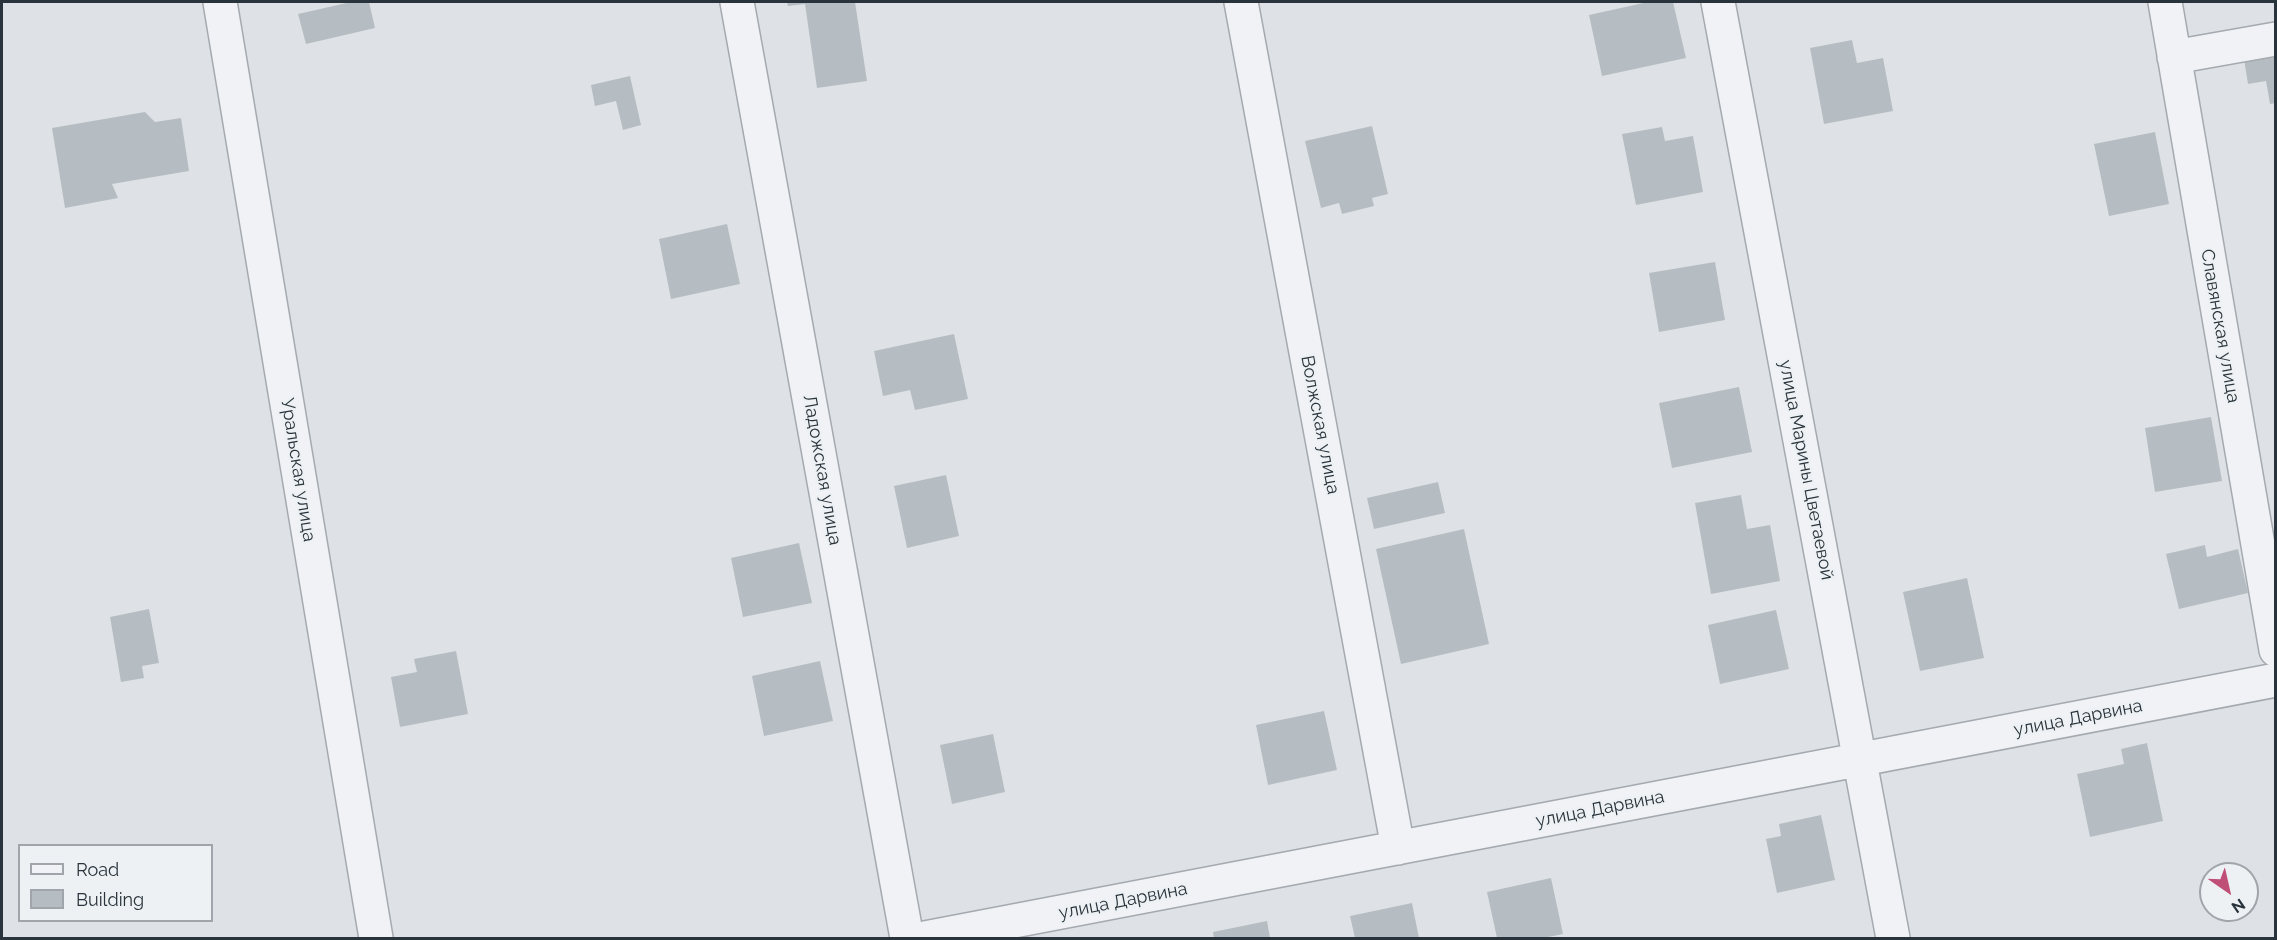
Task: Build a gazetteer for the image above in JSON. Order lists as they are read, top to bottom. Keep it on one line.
{"streets":{"street":["Славянская улица","Волжская улица","Уральская улица","Ладожская улица","улица Марины Цветаевой","улица Дарвина"]},"crossings":[["Волжская улица","улица Дарвина"],["улица Марины Цветаевой","улица Дарвина"]],"legend":["Road","Building"],"north":"bottom right"}
